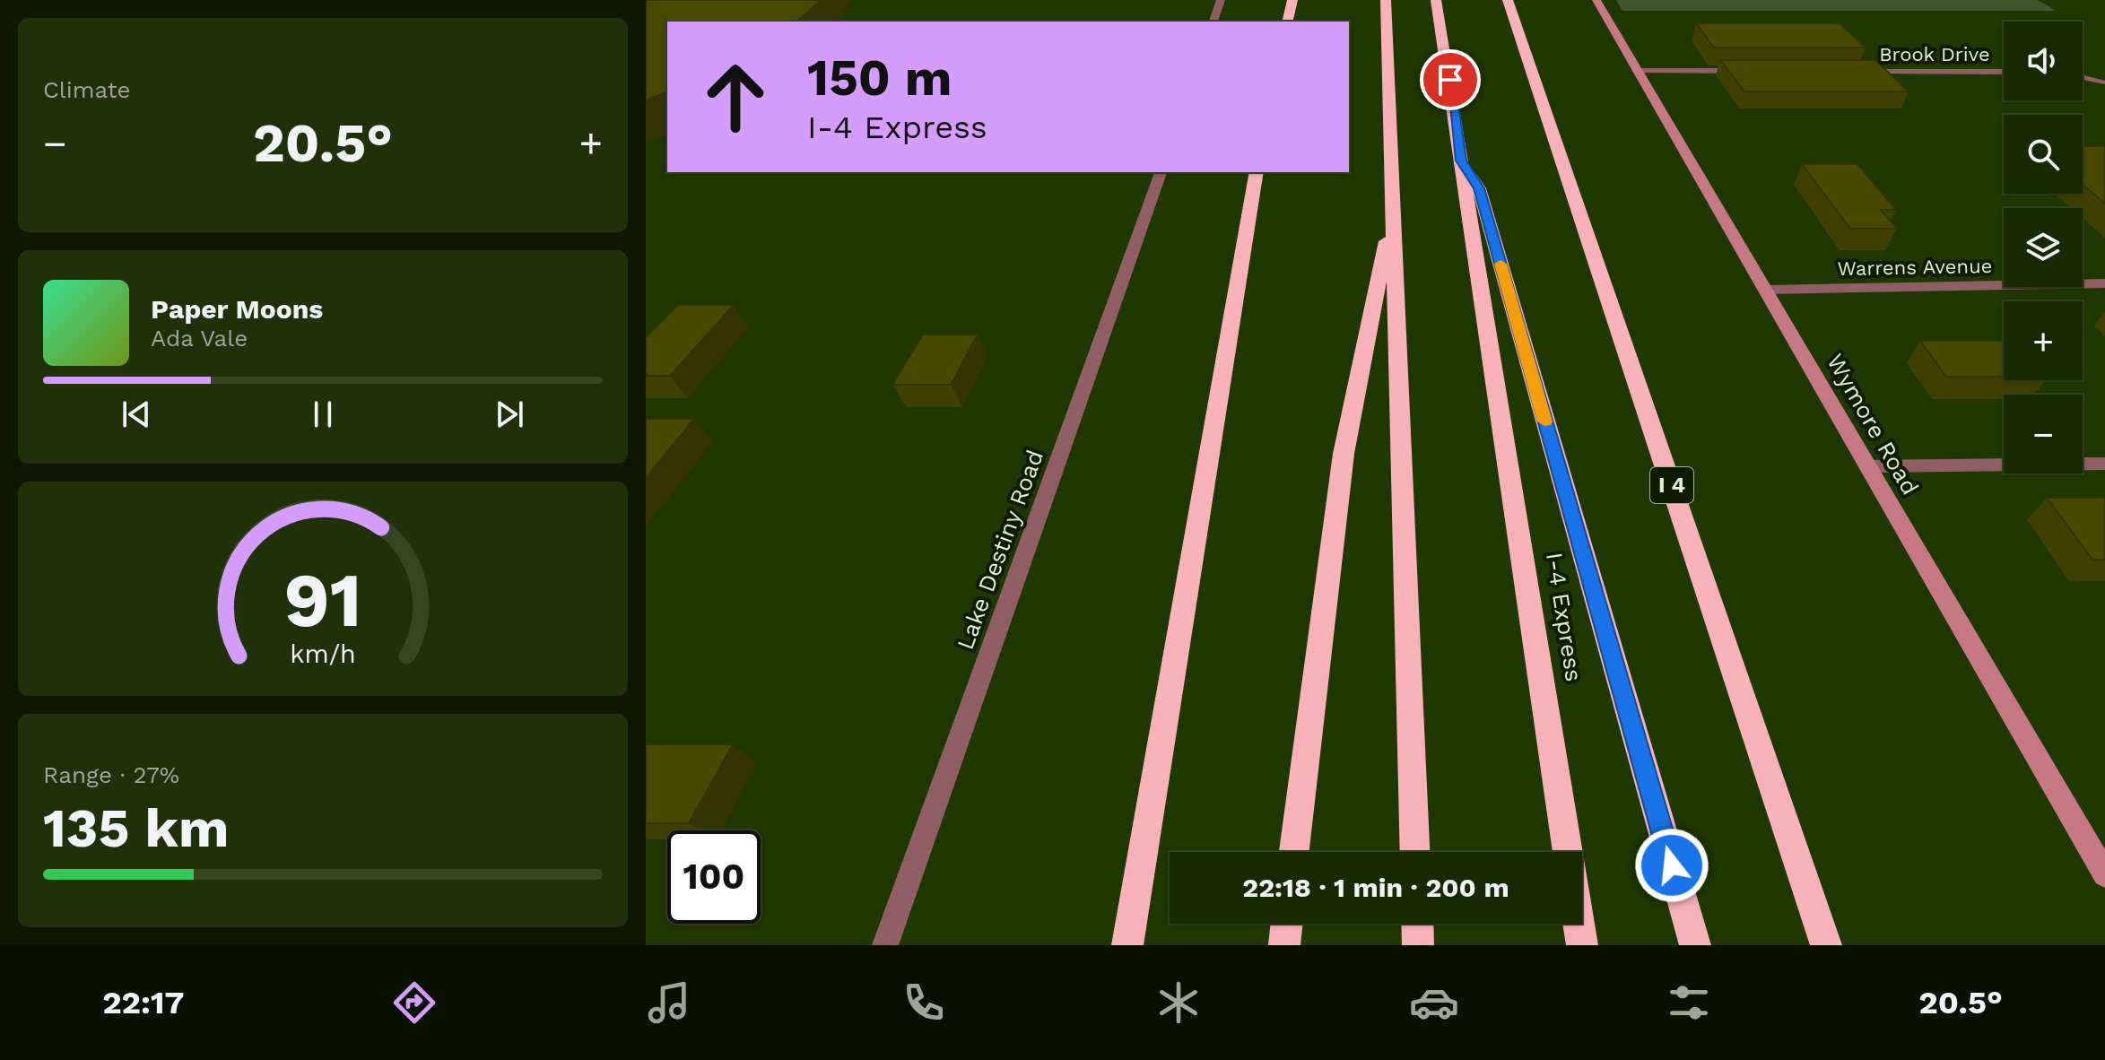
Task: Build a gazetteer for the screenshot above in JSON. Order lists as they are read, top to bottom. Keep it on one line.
{"streets":{"highway":["I 4","I-4 Express"],"main road":["Wymore Road"],"street":["Brook Drive","Warrens Avenue","Lake Destiny Road"]},"crossings":[["Warrens Avenue","Wymore Road"]],"page":{"tile":["Climate",["Range · 27%","135 km"]],"map_buttons":["+","−"],"turn":["150 m","I-4 Express"],"heat":["−","20.5°","+"],"song":["Paper Moons","Ada Vale"],"limit":"100","trip":"22:18 · 1 min · 200 m","tabs":["22:17","20.5°"],"gauge":["91","km/h"]}}
